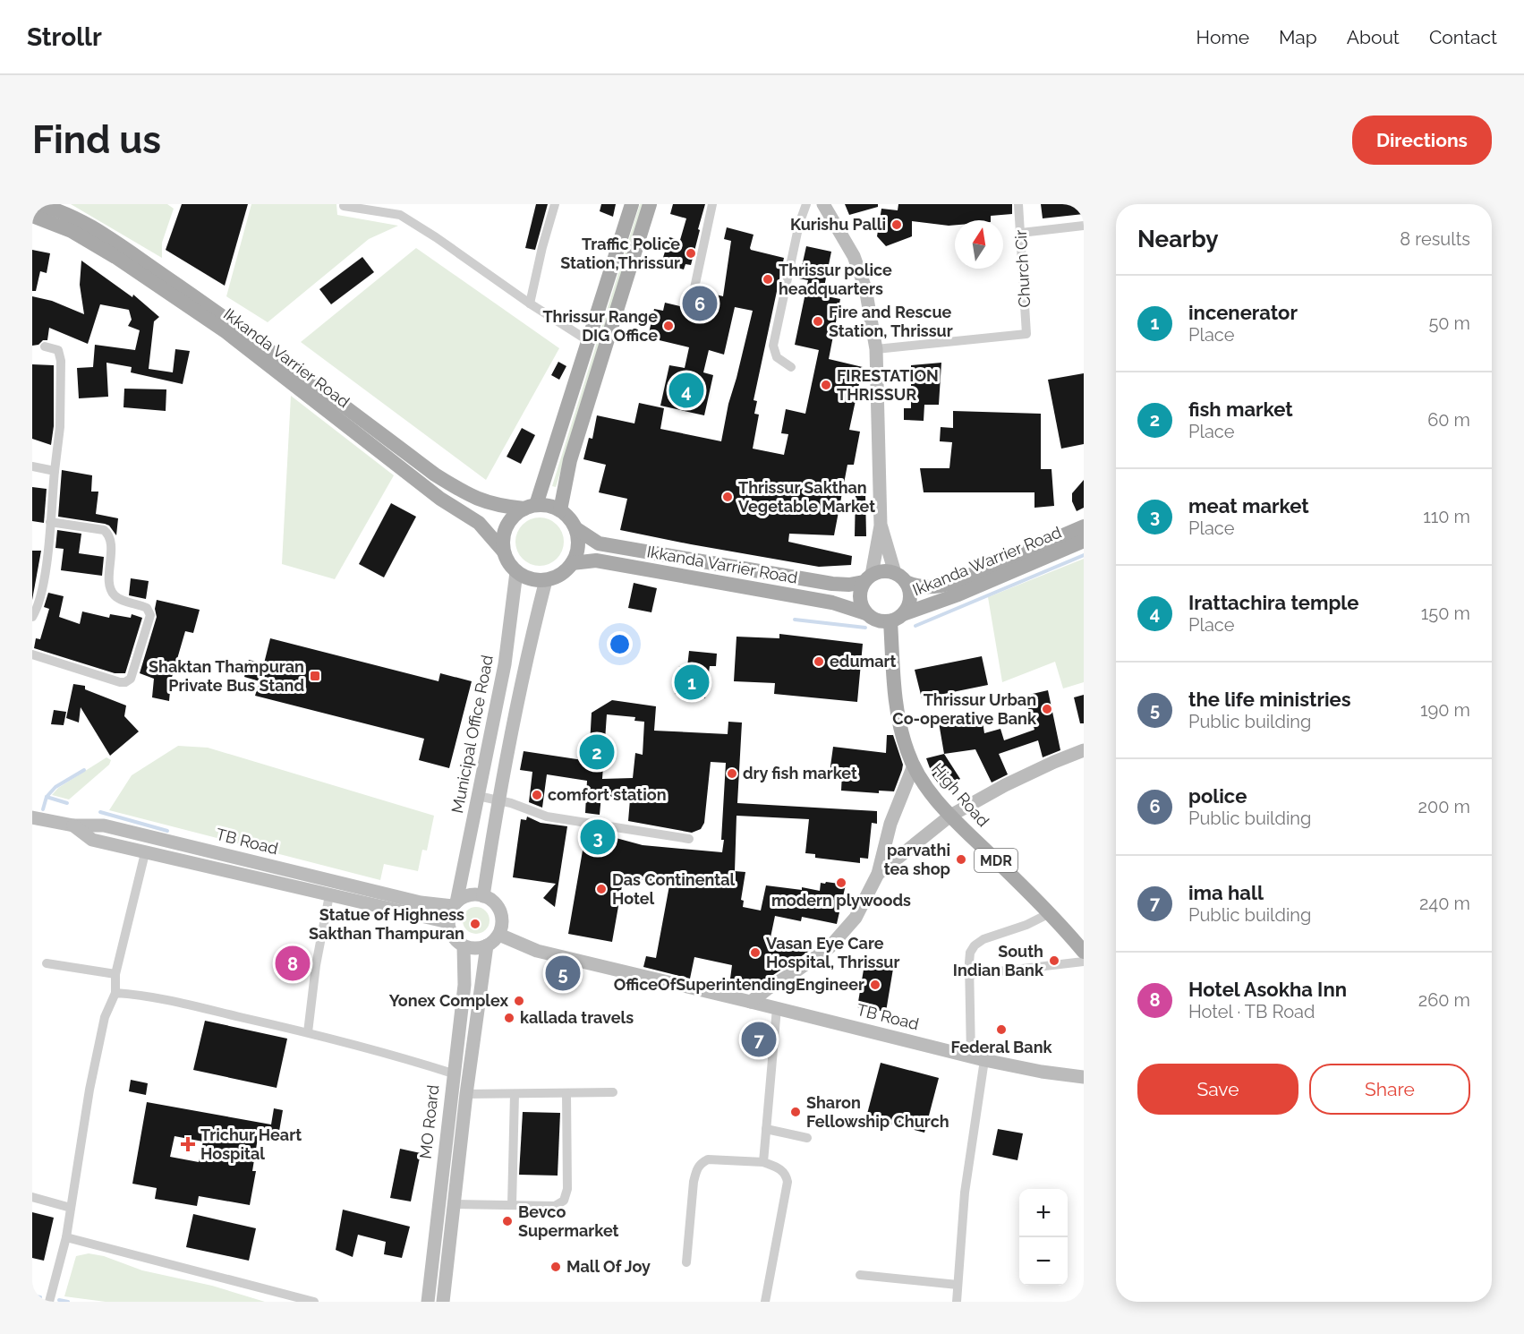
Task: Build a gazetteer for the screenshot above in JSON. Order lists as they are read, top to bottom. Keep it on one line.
{"streets":{"main road":["Ikkanda Varrier Road","Ikkanda Warrier Road","Municipal Office Road","High Road","TB Road","MDR","MO Roard"],"street":["Church Cir"]},"crossings":[["Ikkanda Varrier Road","Ikkanda Warrier Road"],["Ikkanda Varrier Road","Municipal Office Road"],["Ikkanda Varrier Road","High Road"],["Ikkanda Warrier Road","High Road"],["Municipal Office Road","TB Road"],["Municipal Office Road","MO Roard"],["TB Road","MO Roard"]],"places":{"other":["Kurishu Palli","Traffic Police Station,Thrissur","Thrissur police headquarters","Fire and Rescue Station, Thrissur","Thrissur Range DIG Office","FIRESTATION THRISSUR","Thrissur Sakthan Vegetable Market","edumart","Thrissur Urban Co-operative Bank","dry fish market","comfort station","parvathi tea shop","modern plywoods","Das Continental Hotel","Statue of Highness Sakthan Thampuran","Vasan Eye Care Hospital, Thrissur","South Indian Bank","OfficeOfSuperintendingEngineer","Yonex Complex","kallada travels","Federal Bank","Sharon Fellowship Church","Bevco Supermarket","Mall Of Joy"],"transit":["Shaktan Thampuran Private Bus Stand"],"health":["Trichur Heart Hospital"]},"north":"top","page":{"header":"Strollr","nav":["Home","Map","About","Contact"],"buttons":["Directions",["Save","Share"]],"title":"Find us","heading":["Nearby","8 results"],"list":[{"mark":"1","name":"incenerator","note":"Place","value":"50 m"},{"mark":"2","name":"fish market","note":"Place","value":"60 m"},{"mark":"3","name":"meat market","note":"Place","value":"110 m"},{"mark":"4","name":"Irattachira temple","note":"Place","value":"150 m"},{"mark":"5","name":"the life ministries","note":"Public building","value":"190 m"},{"mark":"6","name":"police","note":"Public building","value":"200 m"},{"mark":"7","name":"ima hall","note":"Public building","value":"240 m"},{"mark":"8","name":"Hotel Asokha Inn","note":"Hotel · TB Road","value":"260 m"}],"pins":["6","4","1","2","3","8","5","7"],"map_buttons":["+","−"]}}
